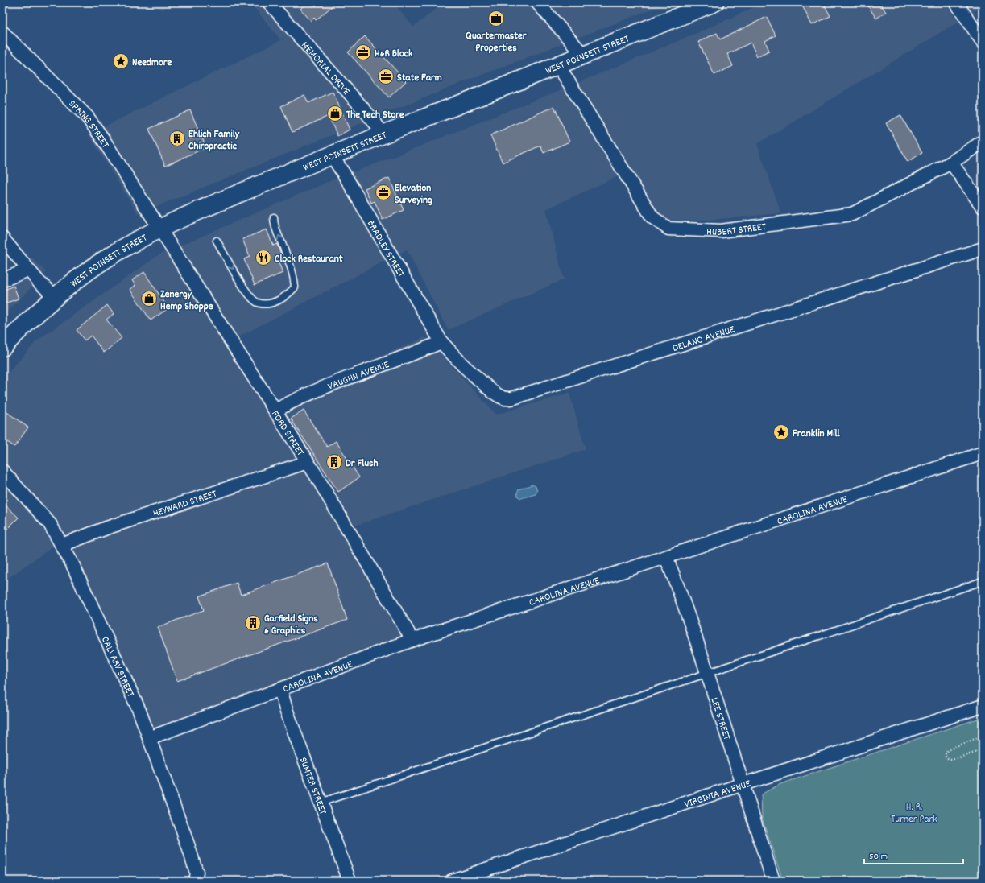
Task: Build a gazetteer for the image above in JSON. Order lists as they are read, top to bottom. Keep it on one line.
{"streets":{"main road":["WEST POINSETT STREET"],"street":["MEMORIAL DRIVE","SPRING STREET","HUBERT STREET","BRADLEY STREET","DELANO AVENUE","VAUGHN AVENUE","FORD STREET","HEYWARD STREET","CAROLINA AVENUE","CALVARY STREET","LEE STREET","SUMTER STREET","VIRGINIA AVENUE"]},"crossings":[["WEST POINSETT STREET","MEMORIAL DRIVE"],["WEST POINSETT STREET","SPRING STREET"],["WEST POINSETT STREET","HUBERT STREET"],["WEST POINSETT STREET","BRADLEY STREET"],["WEST POINSETT STREET","FORD STREET"],["SPRING STREET","FORD STREET"],["BRADLEY STREET","DELANO AVENUE"],["BRADLEY STREET","VAUGHN AVENUE"],["DELANO AVENUE","VAUGHN AVENUE"],["VAUGHN AVENUE","FORD STREET"],["FORD STREET","HEYWARD STREET"],["FORD STREET","CAROLINA AVENUE"],["HEYWARD STREET","CALVARY STREET"],["CAROLINA AVENUE","CALVARY STREET"],["CAROLINA AVENUE","LEE STREET"],["CAROLINA AVENUE","SUMTER STREET"],["LEE STREET","VIRGINIA AVENUE"]],"parks":["H. R. Turner Park"],"places":{"office":["Quartermaster Properties","H&R Block","State Farm","Elevation Surveying"],"place":["Needmore","Franklin Mill"],"shop":["The Tech Store","Zenergy Hemp Shoppe"],"building":["Ehlich Family Chiropractic","Dr Flush","Garfield Signs & Graphics"],"restaurant":["Clock Restaurant"]},"scale_bar":"50 m"}
